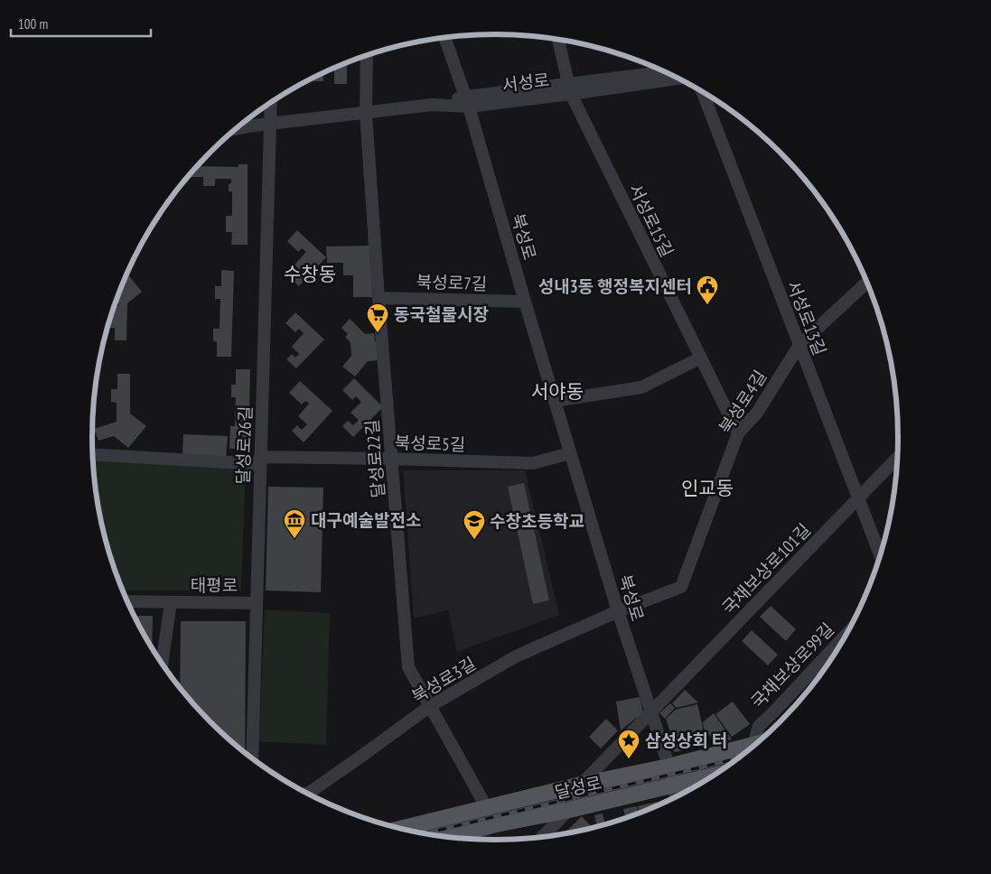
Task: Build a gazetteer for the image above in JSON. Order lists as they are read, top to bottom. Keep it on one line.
{"streets":{"main road":["달성로"],"street":["서성로","서성로15길","북성로","북성로7길","서성로13길","북성로4길","북성로5길","달성로26길","달성로22길","국채보상로101길","태평로","국채보상로99길","북성로3길"]},"crossings":[["서성로","서성로15길"],["서성로","북성로"],["서성로","달성로26길"],["서성로","달성로22길"],["서성로15길","북성로4길"],["북성로","북성로7길"],["북성로","북성로4길"],["북성로","북성로5길"],["북성로","국채보상로101길"],["북성로","북성로3길"],["북성로","달성로"],["북성로7길","달성로22길"],["서성로13길","북성로4길"],["서성로13길","국채보상로101길"],["북성로4길","북성로3길"],["북성로5길","달성로26길"],["북성로5길","달성로22길"],["달성로26길","태평로"],["달성로22길","북성로3길"],["국채보상로101길","달성로"]],"districts":["수창동","서야동","인교동"],"places":{"public building":["성내3동 행정복지센터"],"supermarket":["동국철물시장"],"museum":["대구예술발전소"],"school or university":["수창초등학교"],"place":["삼성상회 터"]},"scale_bar":"100 m"}
